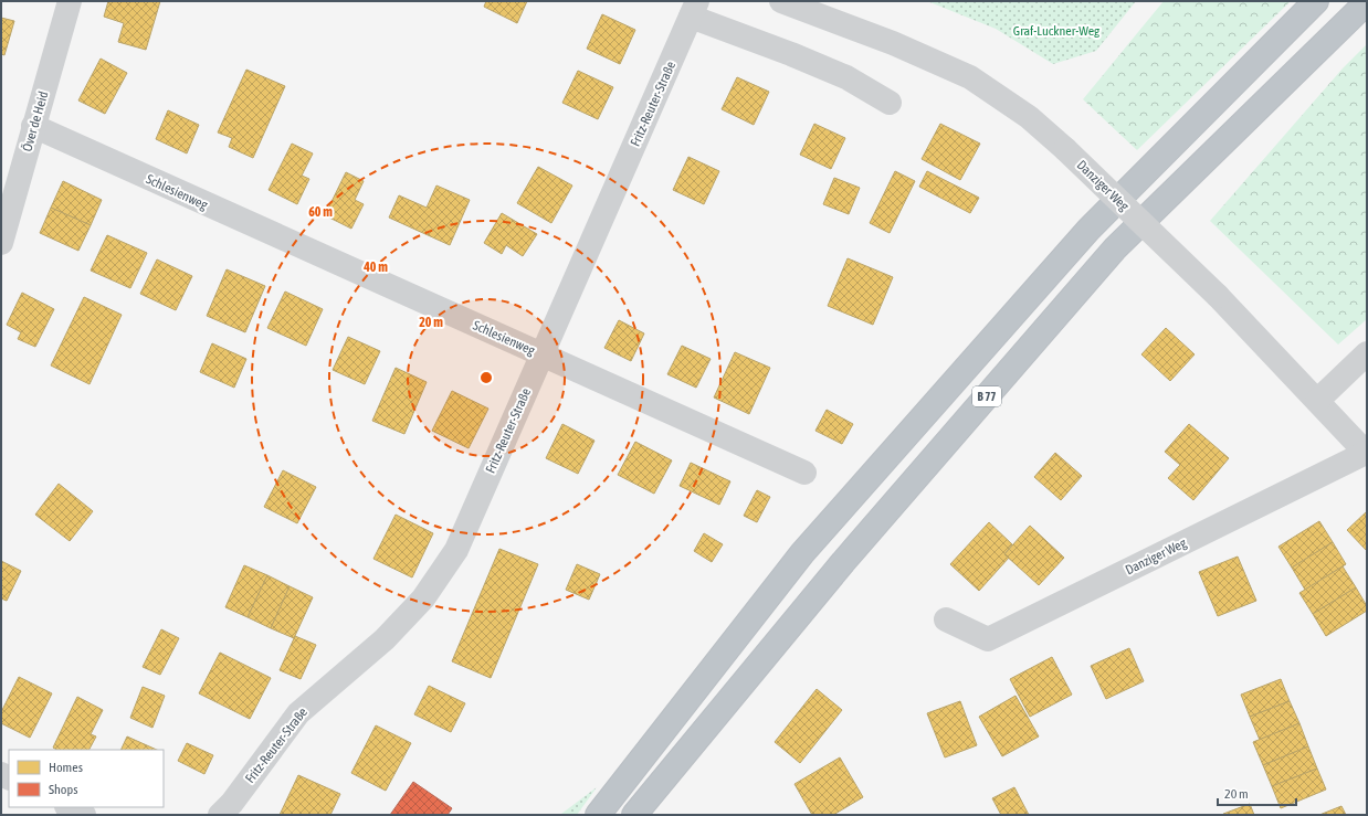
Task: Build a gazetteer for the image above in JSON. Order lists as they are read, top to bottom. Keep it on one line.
{"streets":{"highway":["B 77"],"street":["Fritz-Reuter-Straße","Över de Heid","Danziger Weg","Schlesienweg"]},"crossings":[["Fritz-Reuter-Straße","Schlesienweg"],["Över de Heid","Schlesienweg"]],"parks":["Graf-Luckner-Weg"],"legend":["Homes","Shops"],"scale_bar":"20 m","rings":["60 m","40 m","20 m"]}
